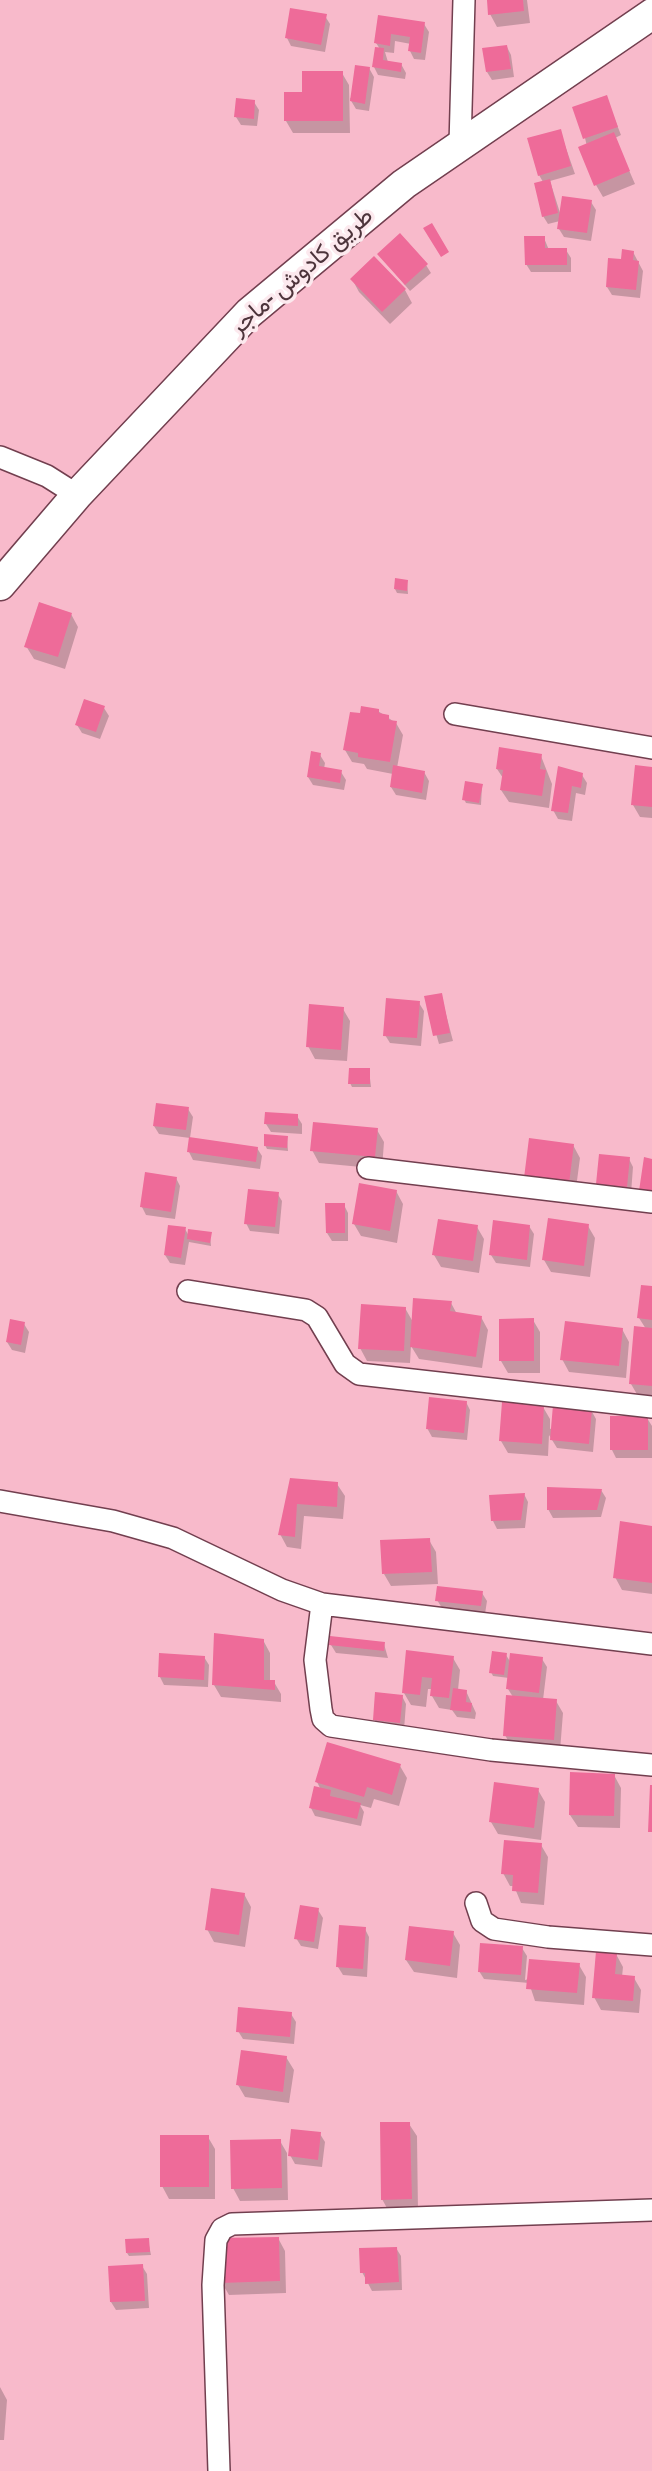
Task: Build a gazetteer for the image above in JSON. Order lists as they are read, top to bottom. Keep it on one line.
{"streets":{"highway":["طريق كادوش -ماجر"]}}
